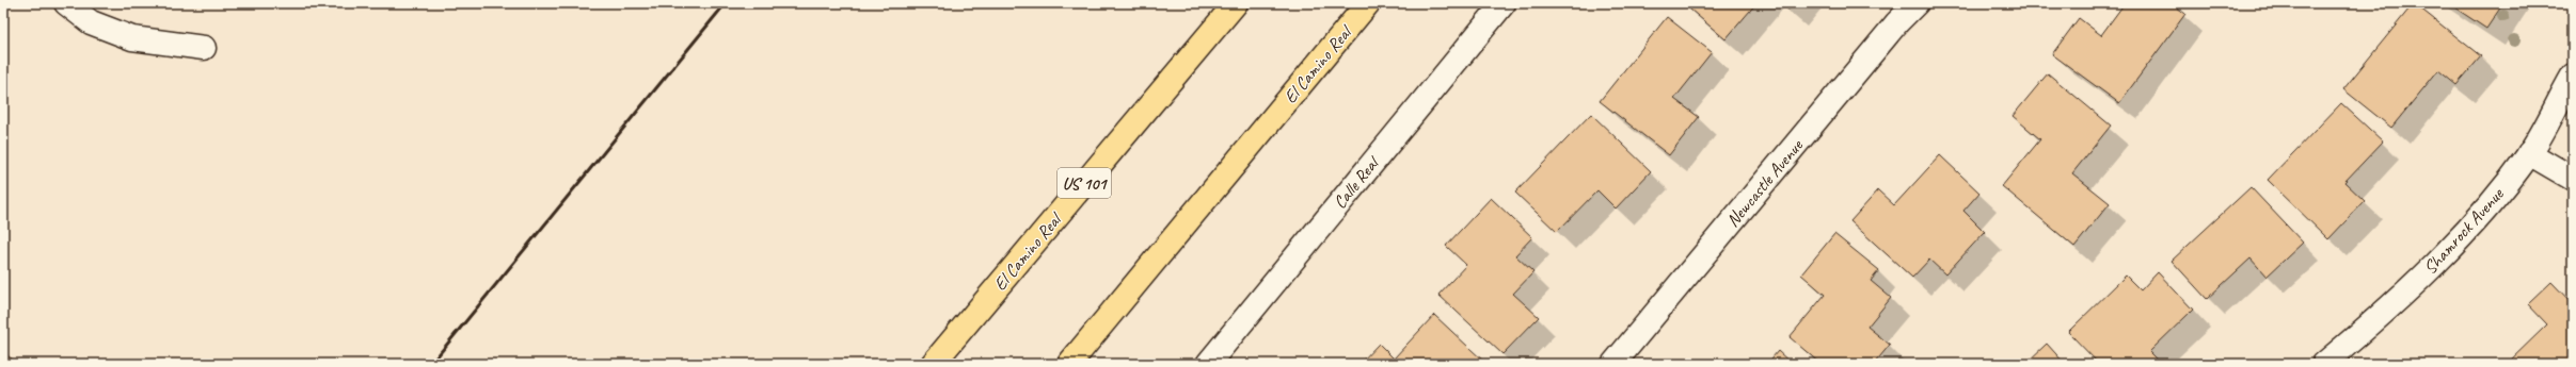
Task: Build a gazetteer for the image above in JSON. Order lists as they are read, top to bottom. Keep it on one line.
{"streets":{"highway":["El Camino Real","US 101"],"street":["Calle Real","Newcastle Avenue","Shamrock Avenue"]}}
